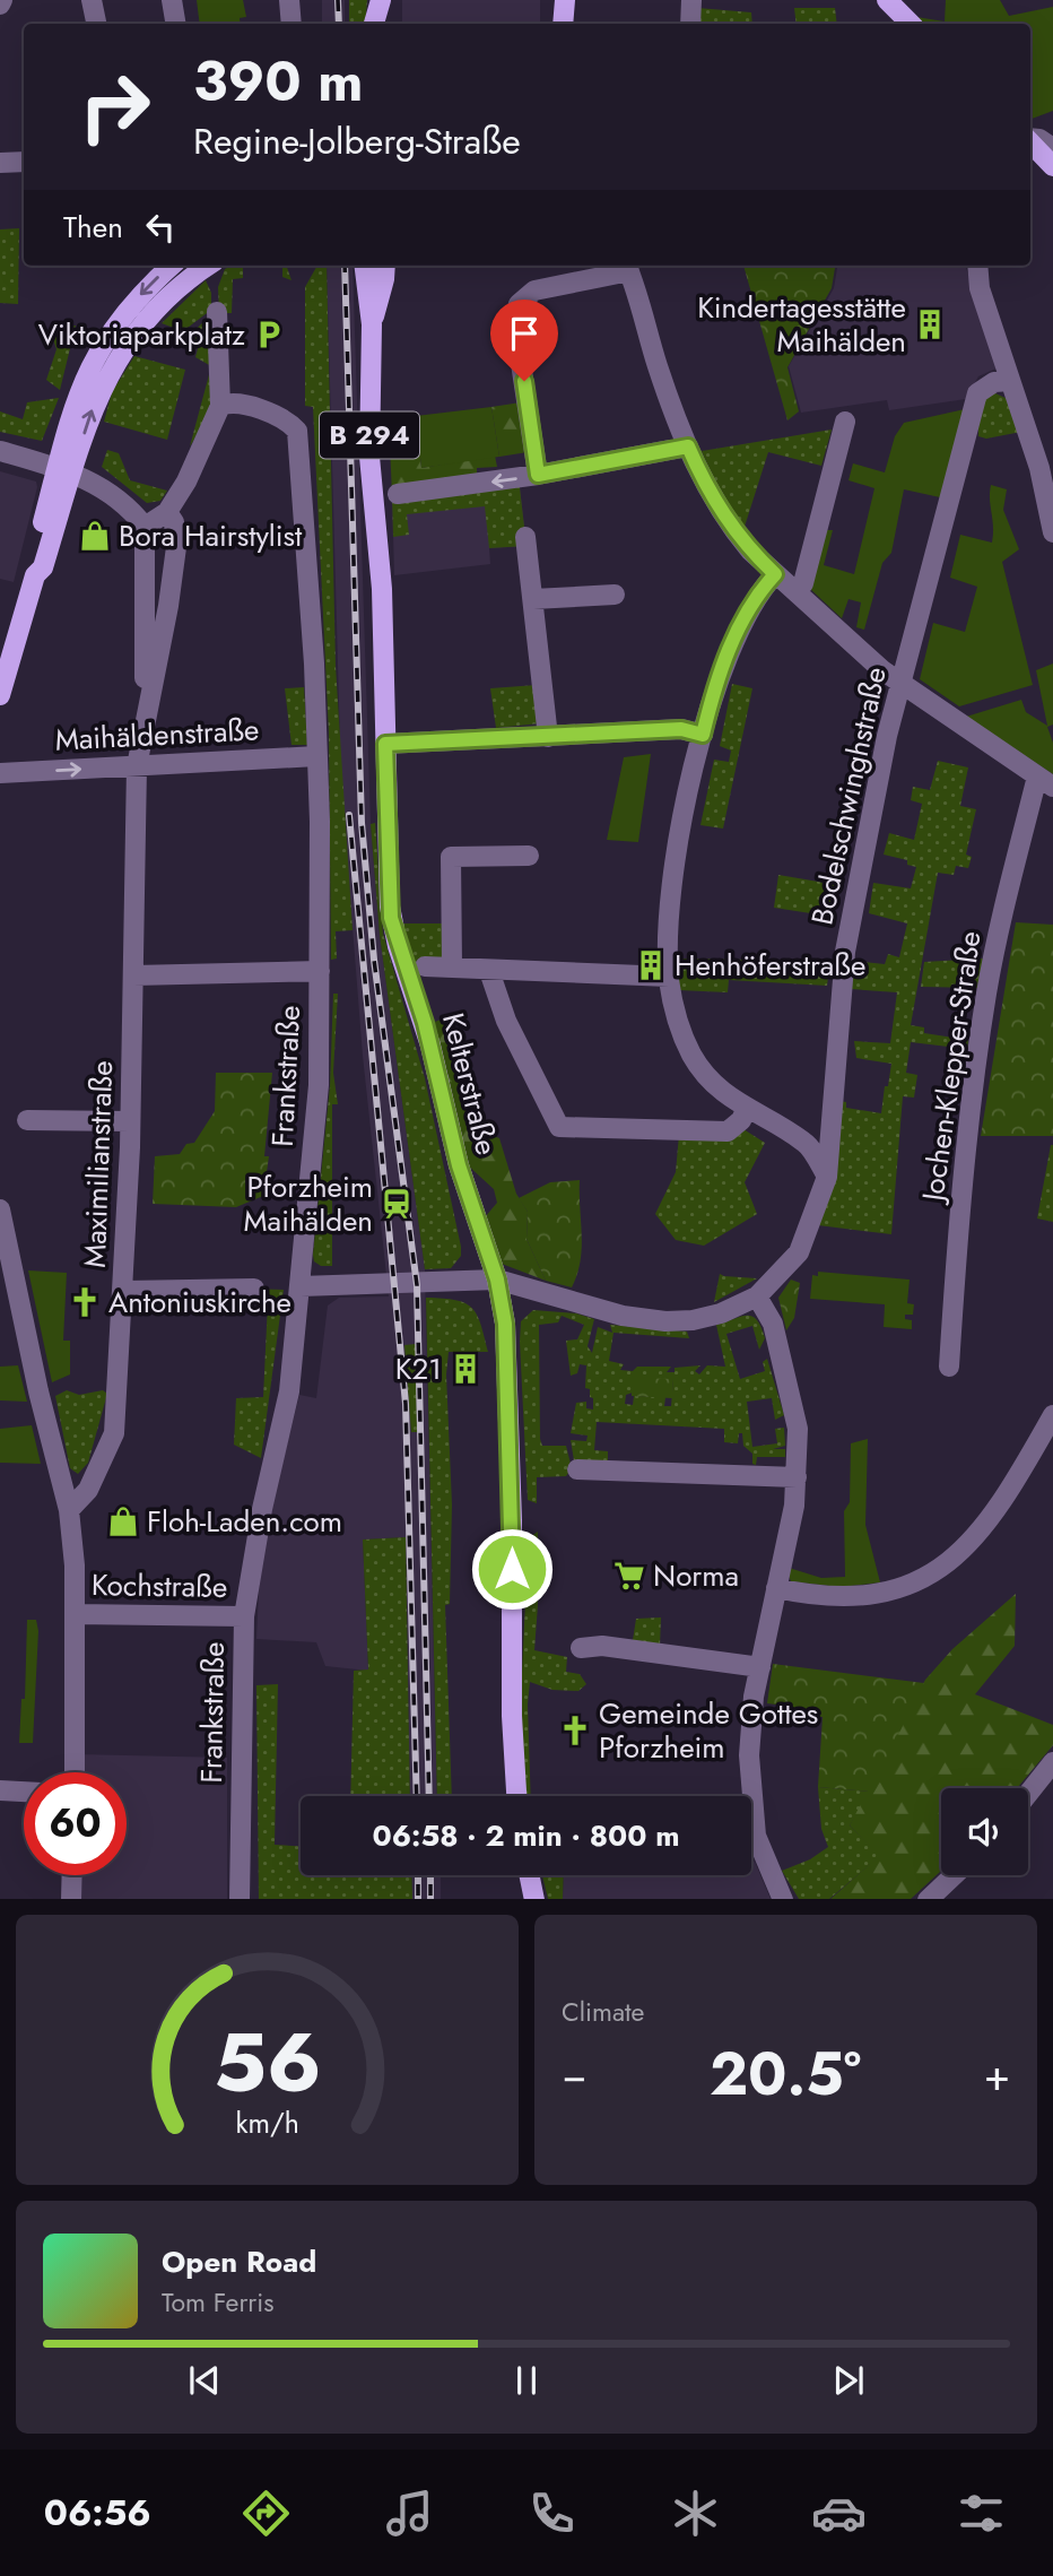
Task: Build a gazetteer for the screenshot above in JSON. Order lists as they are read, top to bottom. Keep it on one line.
{"streets":{"main road":["B 294","Kelterstraße"],"street":["Maihäldenstraße","Bodelschwinghstraße","Jochen-Klepper-Straße","Frankstraße","Maximilianstraße","Kochstraße"]},"crossings":[["Maihäldenstraße","Frankstraße"],["Maihäldenstraße","Maximilianstraße"],["Bodelschwinghstraße","Frankstraße"],["Bodelschwinghstraße","Kelterstraße"],["Frankstraße","Kochstraße"]],"one_way":["Maihäldenstraße"],"places":{"building":["Kindertagesstätte Maihälden","Henhöferstraße","K21"],"parking":["Viktoriaparkplatz"],"shop":["Bora Hairstylist","Floh-Laden.com"],"station":["Pforzheim Maihälden"],"church":["Antoniuskirche","Gemeinde Gottes Pforzheim"],"supermarket":["Norma"]},"page":{"turn":["390 m","Regine-Jolberg-Straße"],"then":"Then","limit":"60","trip":"06:58 · 2 min · 800 m","tile":"Climate","heat":["−","20.5°","+"],"song":["Open Road","Tom Ferris"],"tabs":"06:56","gauge":["56","km/h"]}}
